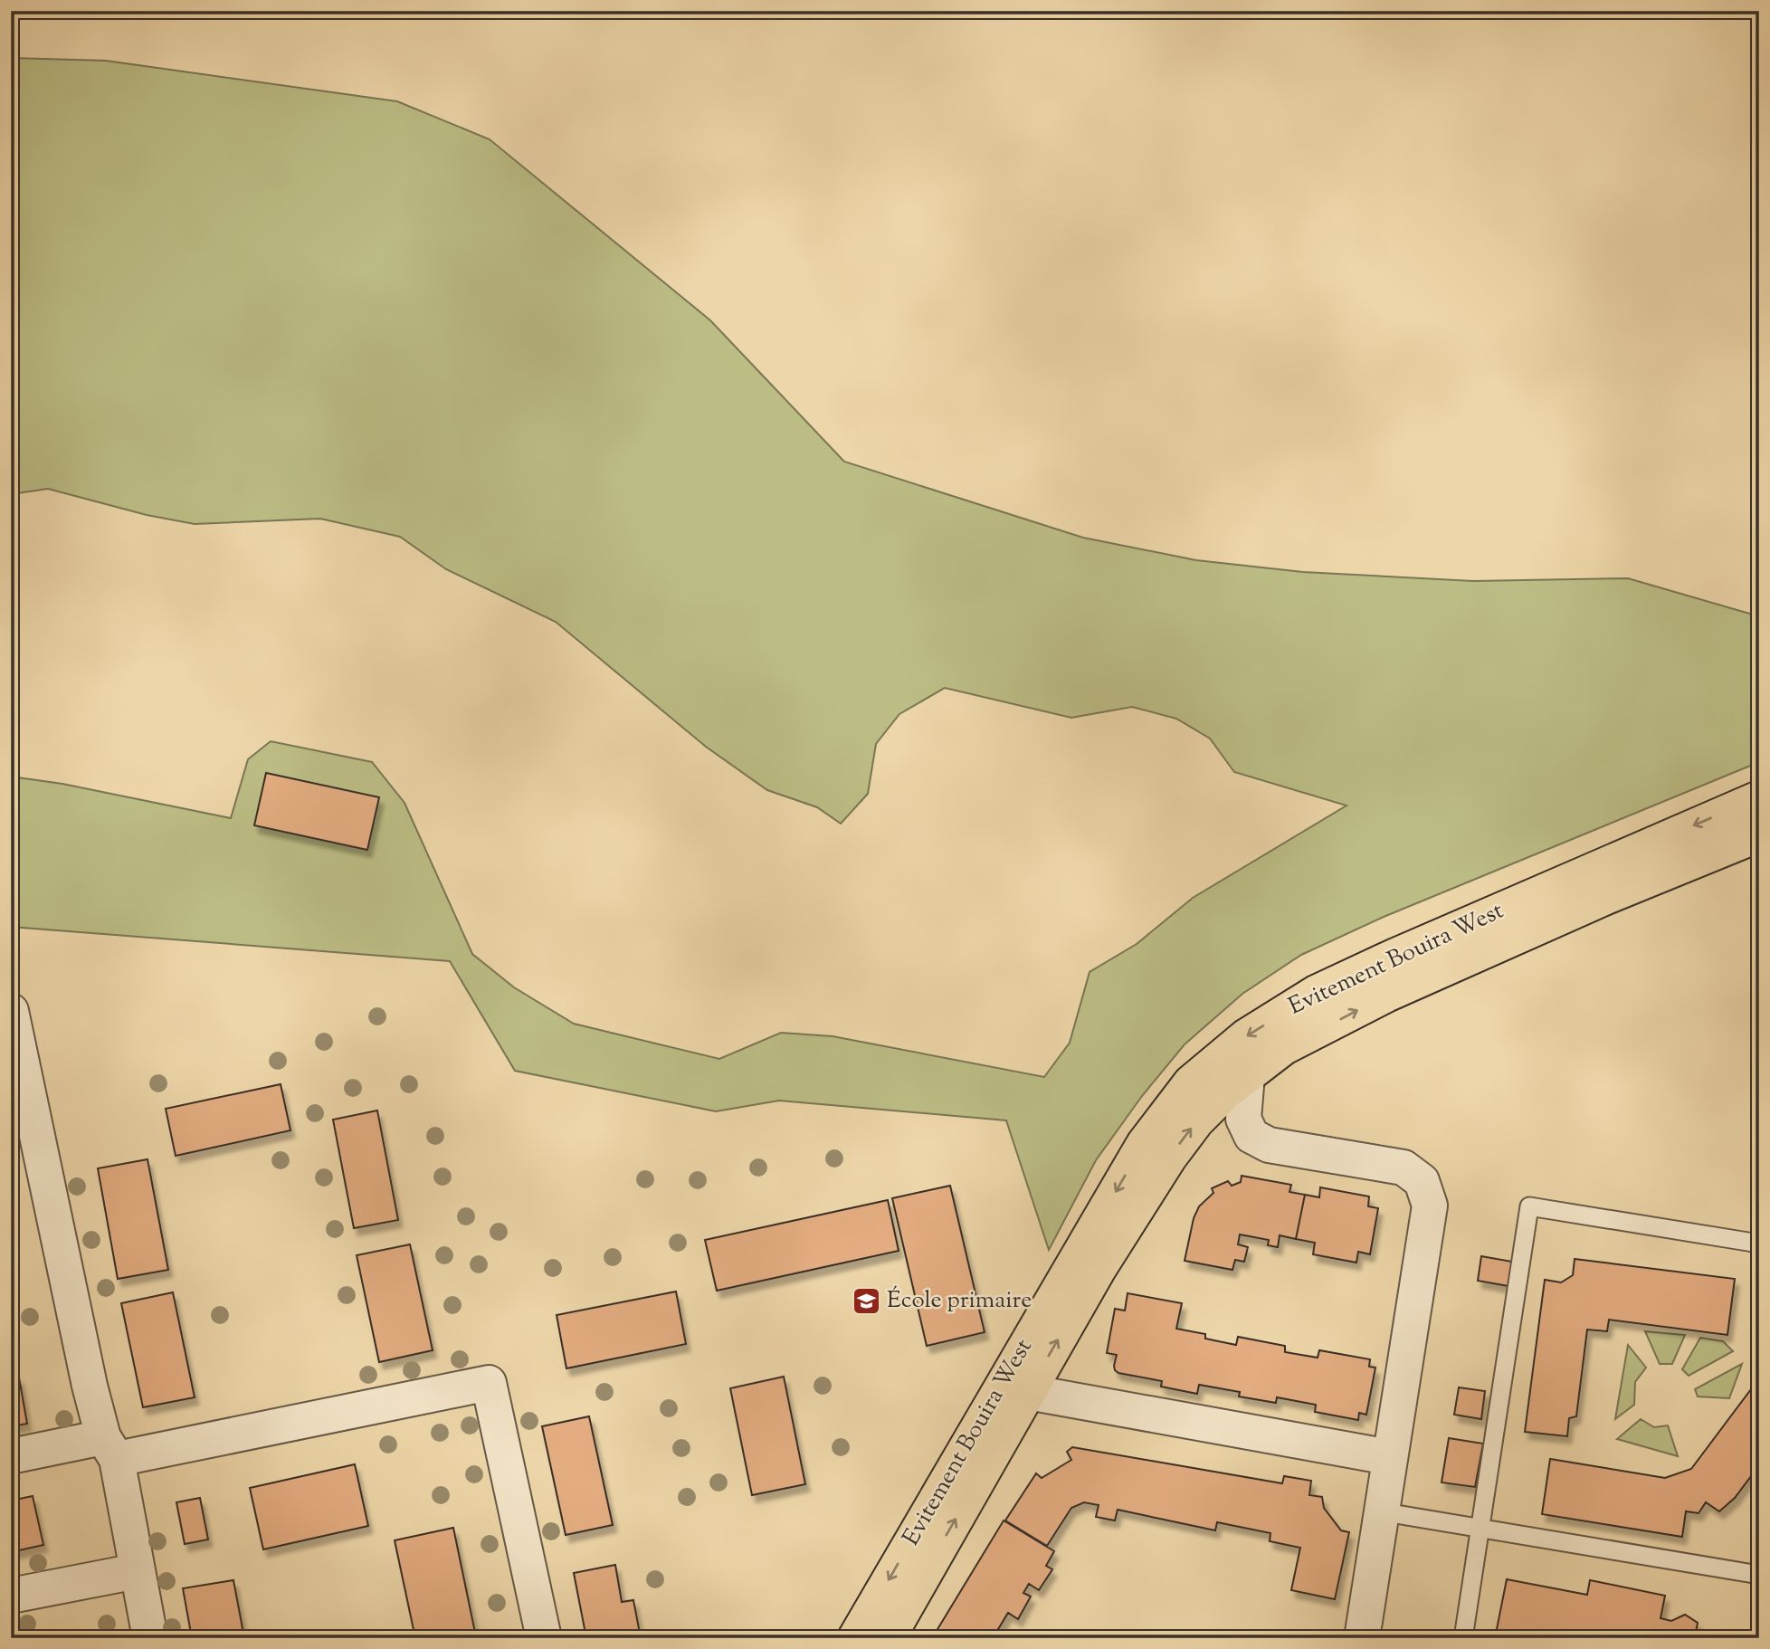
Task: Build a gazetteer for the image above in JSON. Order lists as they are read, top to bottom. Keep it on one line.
{"streets":{"highway":["Evitement Bouira West"]},"places":{"school or university":["École primaire"]}}
